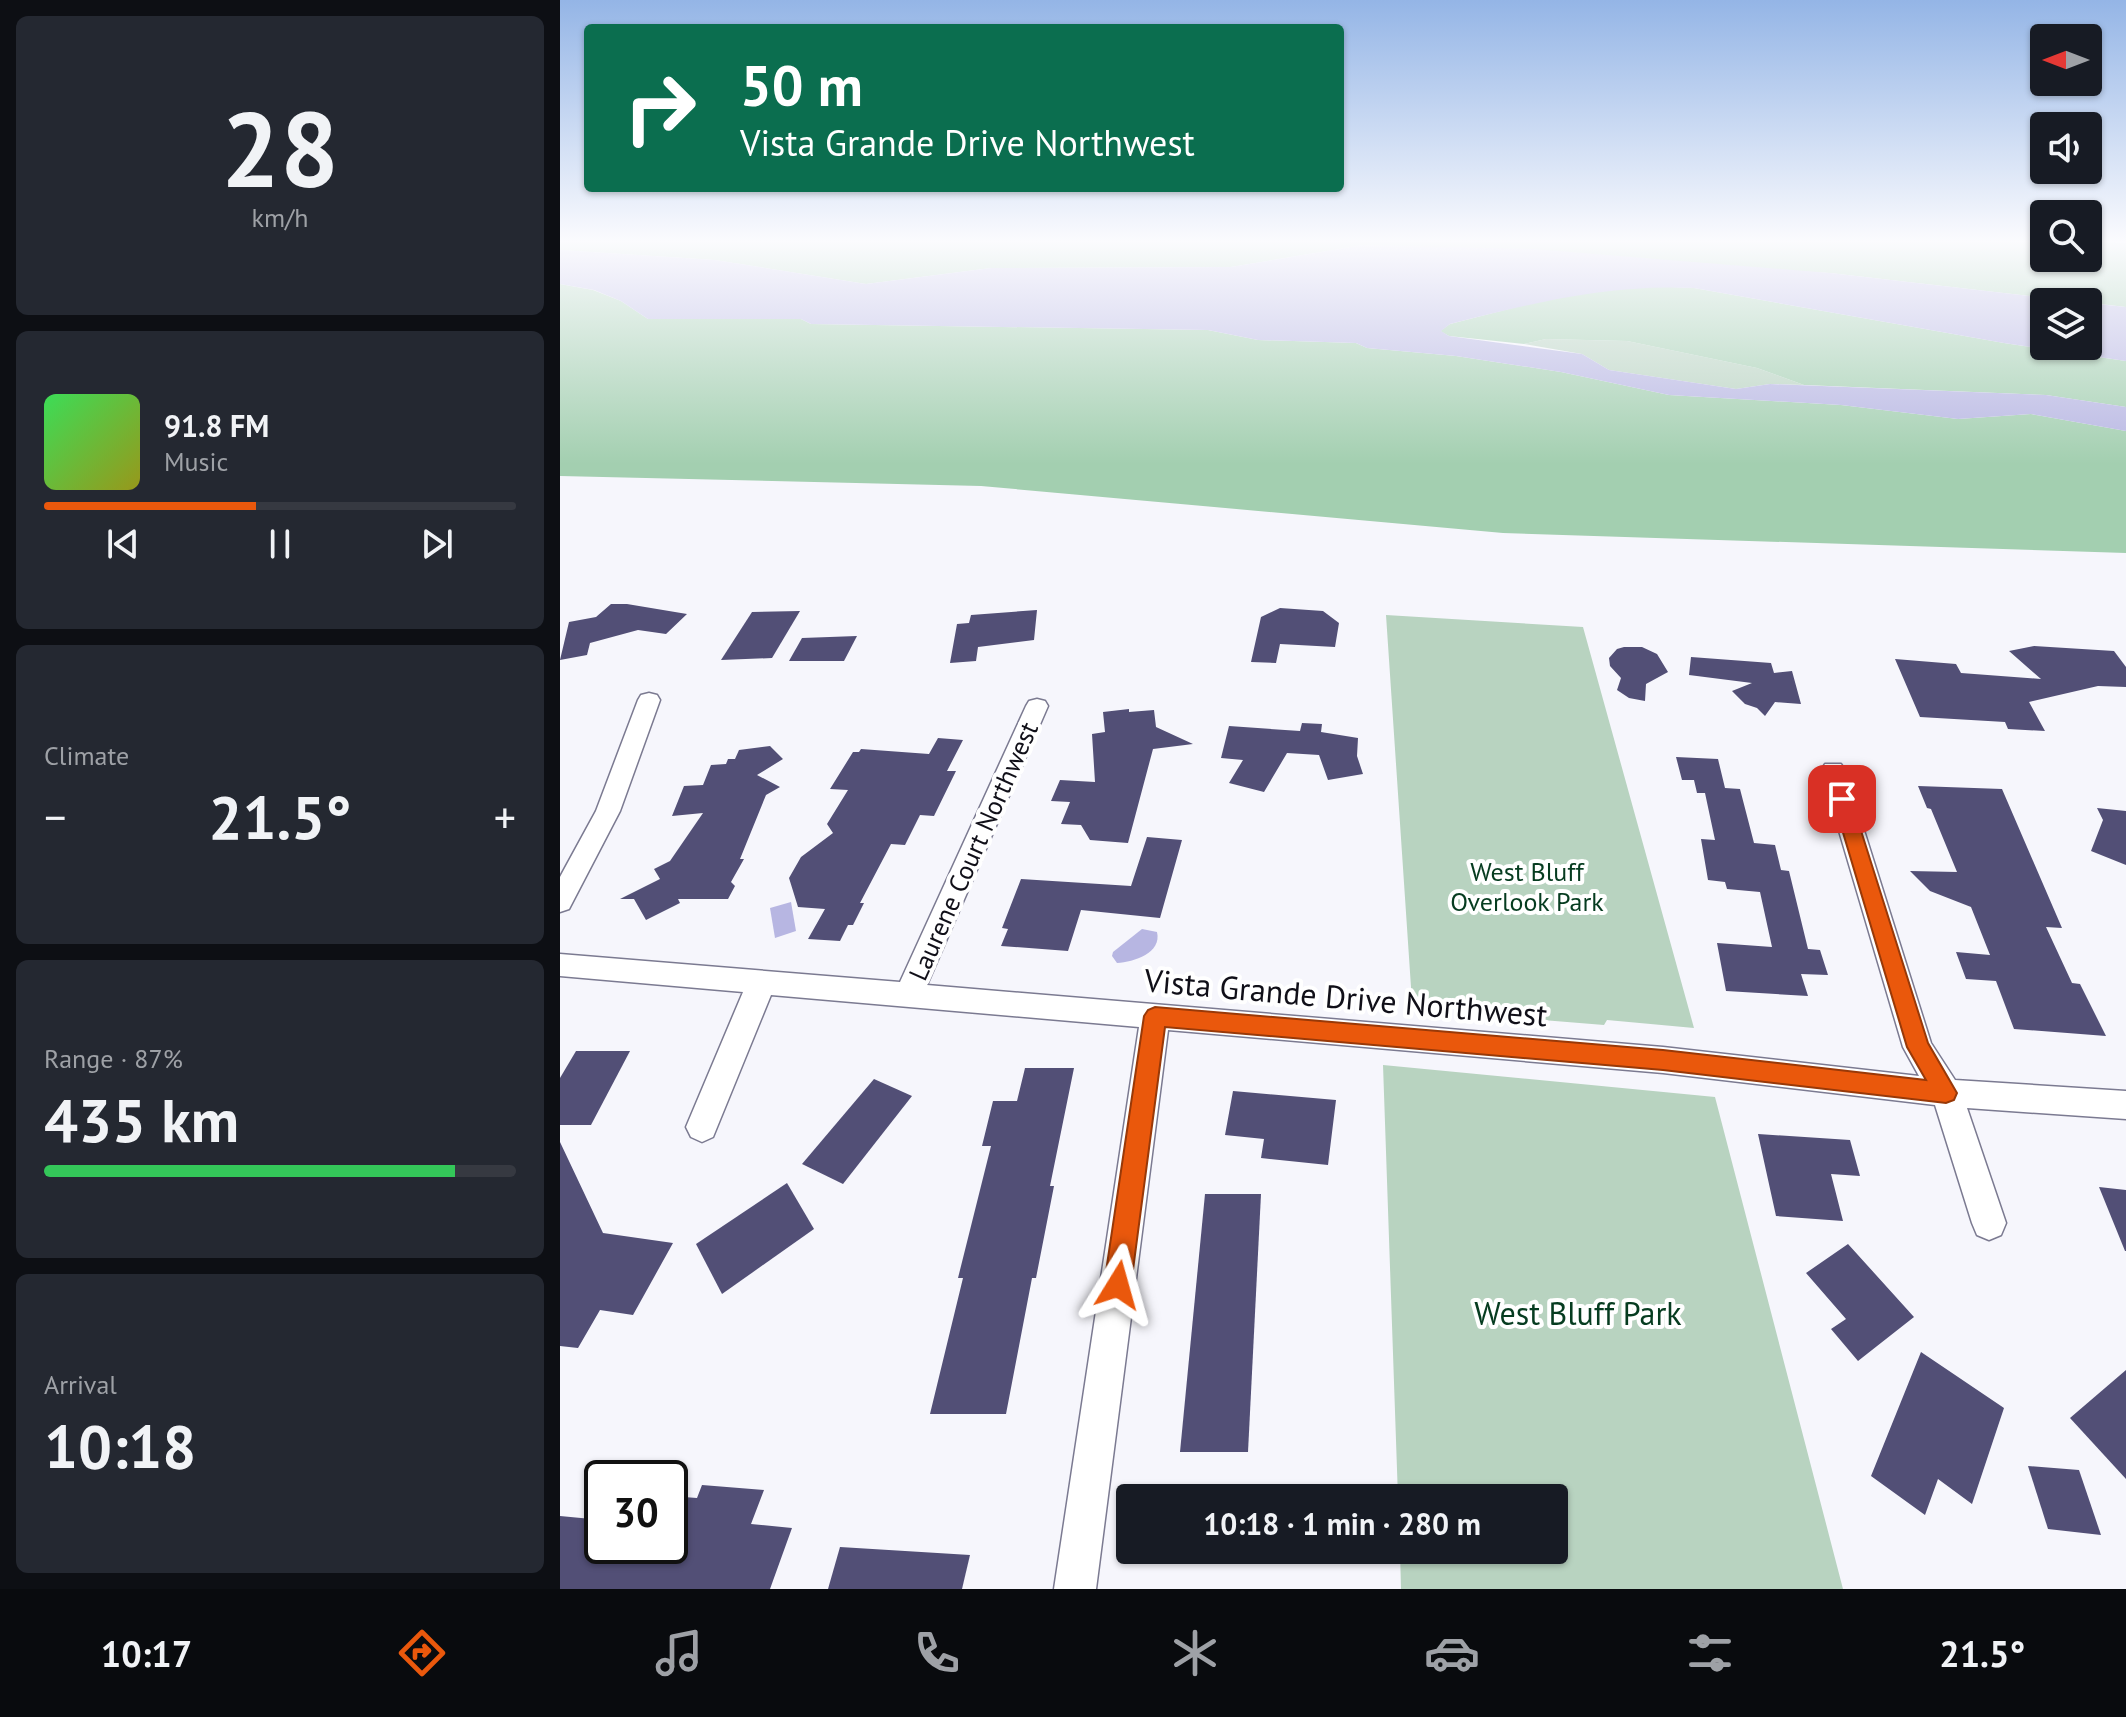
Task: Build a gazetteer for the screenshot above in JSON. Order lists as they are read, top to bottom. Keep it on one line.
{"streets":{"street":["Laurene Court Northwest","Vista Grande Drive Northwest"]},"crossings":[["Laurene Court Northwest","Vista Grande Drive Northwest"]],"parks":["West Bluff Overlook Park","West Bluff Park"],"north":"left","page":{"tile":[["28","km/h"],"Climate",["Range · 87%","435 km"],["Arrival","10:18"]],"turn":["50 m","Vista Grande Drive Northwest"],"song":["91.8 FM","Music"],"heat":["−","21.5°","+"],"limit":"30","trip":"10:18 · 1 min · 280 m","tabs":["10:17","21.5°"]}}
